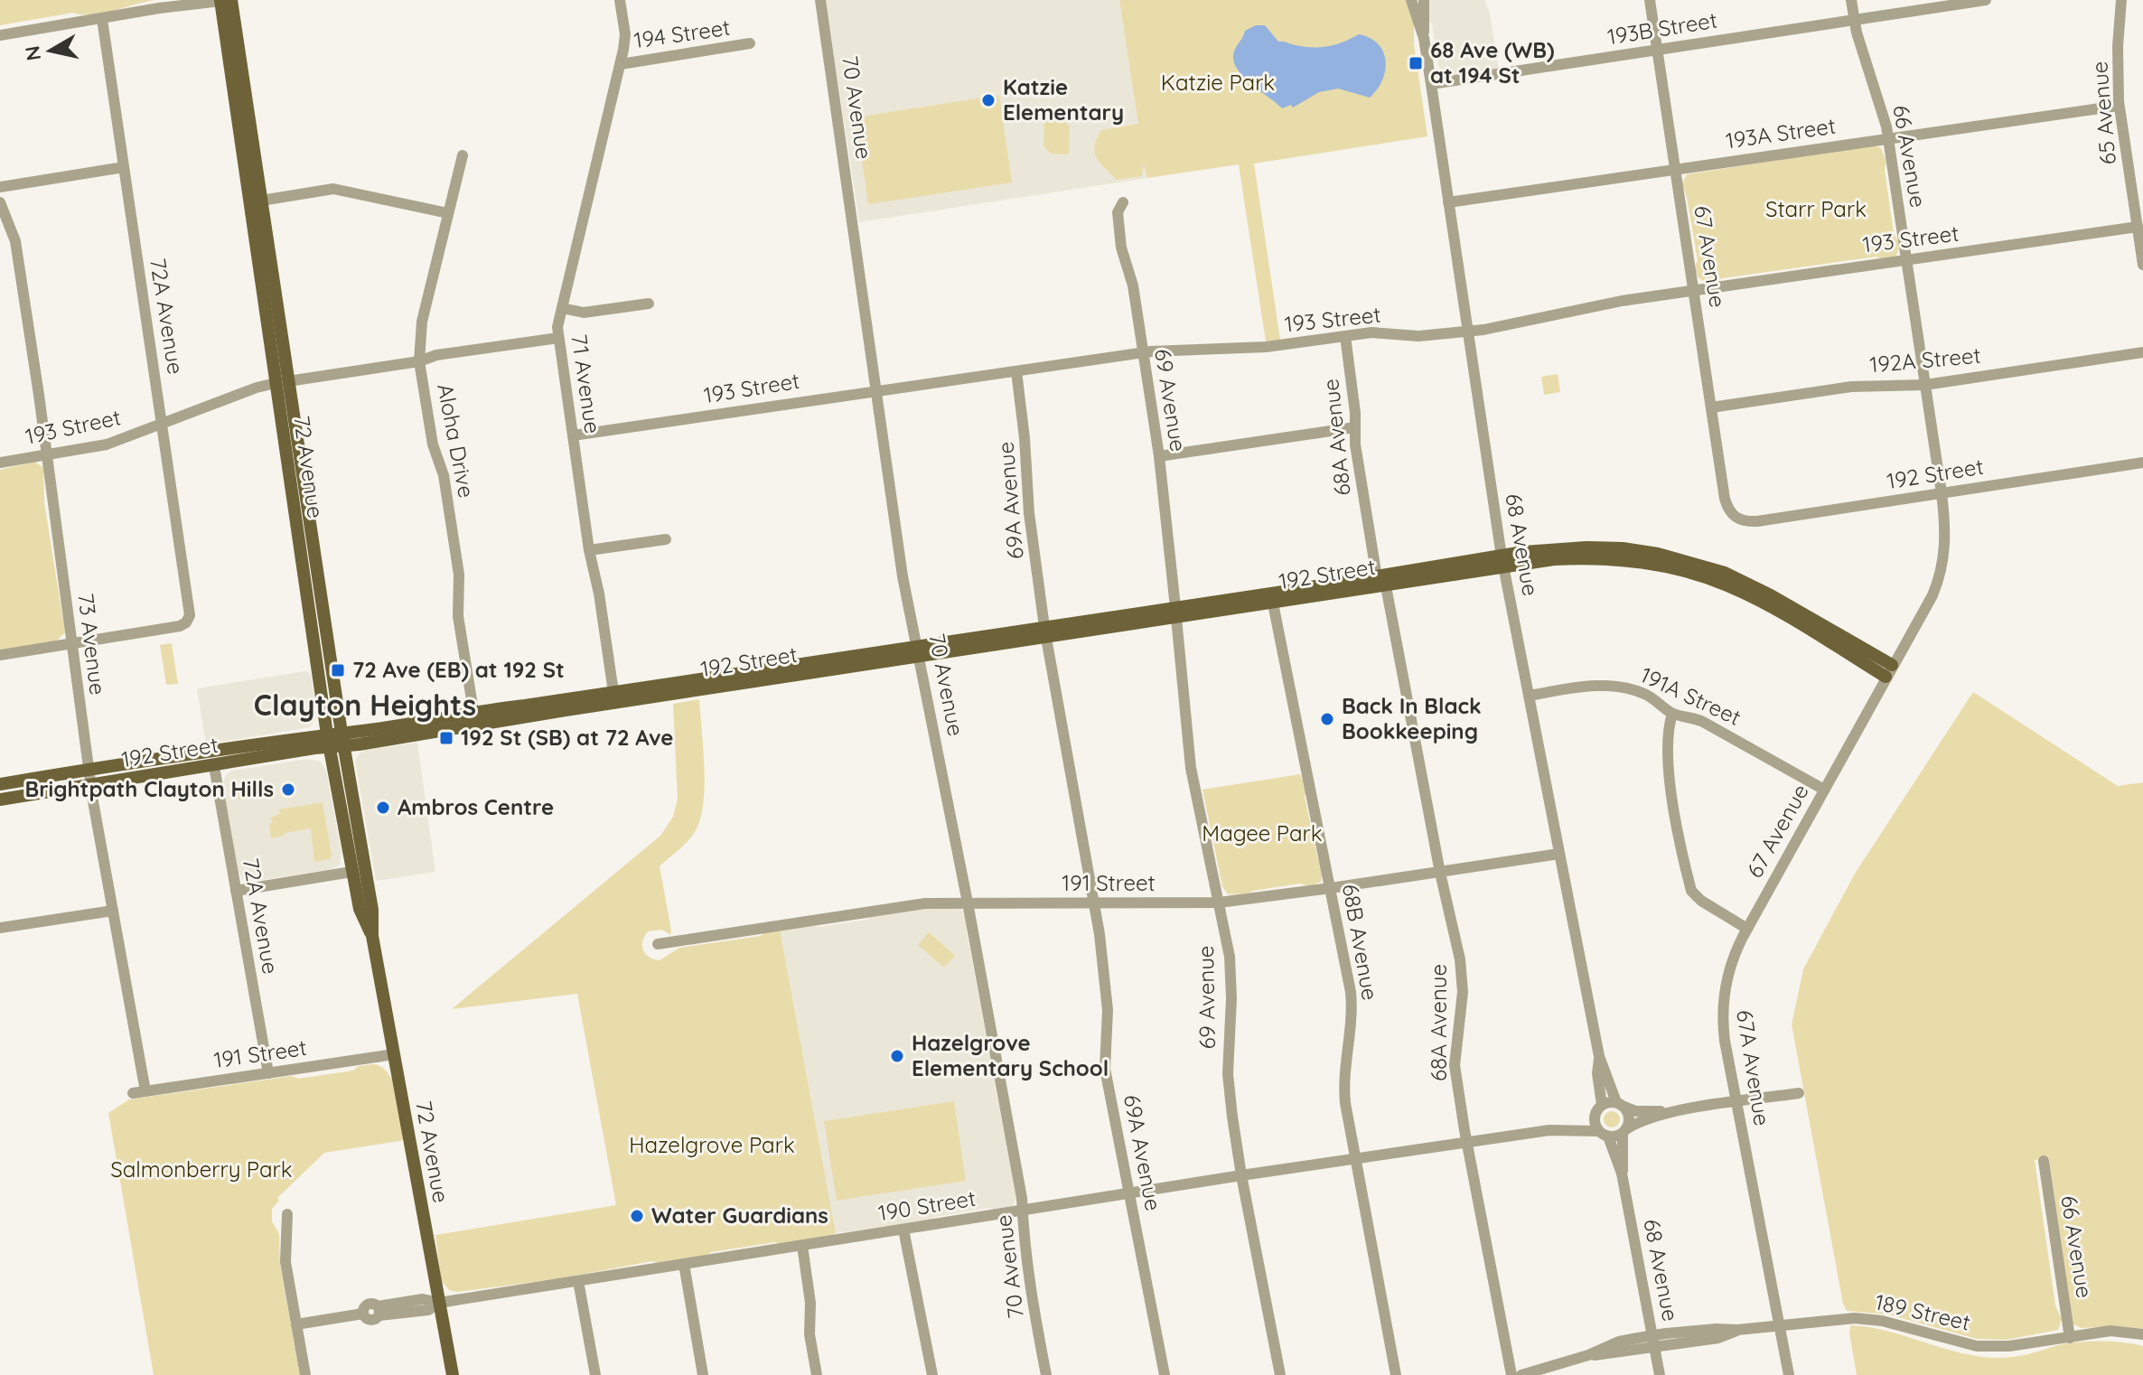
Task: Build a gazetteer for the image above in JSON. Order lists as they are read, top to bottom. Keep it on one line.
{"streets":{"main road":["72 Avenue","192 Street"],"street":["193B Street","194 Street","70 Avenue","65 Avenue","193A Street","66 Avenue","193 Street","67 Avenue","72A Avenue","192A Street","71 Avenue","69 Avenue","68A Avenue","Aloha Drive","69A Avenue","68 Avenue","73 Avenue","191A Street","191 Street","68B Avenue","67A Avenue","190 Street","189 Street"]},"crossings":[["193B Street","66 Avenue"],["193B Street","67 Avenue"],["193B Street","68 Avenue"],["194 Street","71 Avenue"],["70 Avenue","193 Street"],["70 Avenue","192 Street"],["70 Avenue","191 Street"],["70 Avenue","190 Street"],["65 Avenue","193A Street"],["65 Avenue","193 Street"],["193A Street","66 Avenue"],["193A Street","67 Avenue"],["193A Street","68 Avenue"],["66 Avenue","193 Street"],["66 Avenue","67 Avenue"],["66 Avenue","192A Street"],["66 Avenue","192 Street"],["66 Avenue","189 Street"],["193 Street","67 Avenue"],["193 Street","72A Avenue"],["193 Street","71 Avenue"],["193 Street","69 Avenue"],["193 Street","68A Avenue"],["193 Street","Aloha Drive"],["193 Street","72 Avenue"],["193 Street","69A Avenue"],["193 Street","68 Avenue"],["193 Street","73 Avenue"],["67 Avenue","192A Street"],["67 Avenue","192 Street"],["67 Avenue","191A Street"],["67 Avenue","67A Avenue"],["72A Avenue","192 Street"],["72A Avenue","73 Avenue"],["72A Avenue","191 Street"],["71 Avenue","192 Street"],["69 Avenue","192 Street"],["69 Avenue","191 Street"],["69 Avenue","190 Street"],["68A Avenue","192 Street"],["68A Avenue","191 Street"],["68A Avenue","190 Street"],["Aloha Drive","192 Street"],["72 Avenue","192 Street"],["72 Avenue","191 Street"],["72 Avenue","190 Street"],["192 Street","69A Avenue"],["192 Street","68 Avenue"],["192 Street","73 Avenue"],["192 Street","68B Avenue"],["69A Avenue","191 Street"],["69A Avenue","190 Street"],["68 Avenue","191A Street"],["68 Avenue","191 Street"],["68 Avenue","190 Street"],["68 Avenue","189 Street"],["73 Avenue","191 Street"],["191 Street","68B Avenue"],["68B Avenue","190 Street"],["67A Avenue","189 Street"]],"districts":["Clayton Heights"],"parks":["Katzie Park","Starr Park","Magee Park","Hazelgrove Park","Salmonberry Park"],"places":{"transit":["68 Ave (WB) at 194 St","72 Ave (EB) at 192 St","192 St (SB) at 72 Ave"],"other":["Katzie Elementary","Back In Black Bookkeeping","Brightpath Clayton Hills","Ambros Centre","Hazelgrove Elementary School","Water Guardians"]},"north":"left"}
